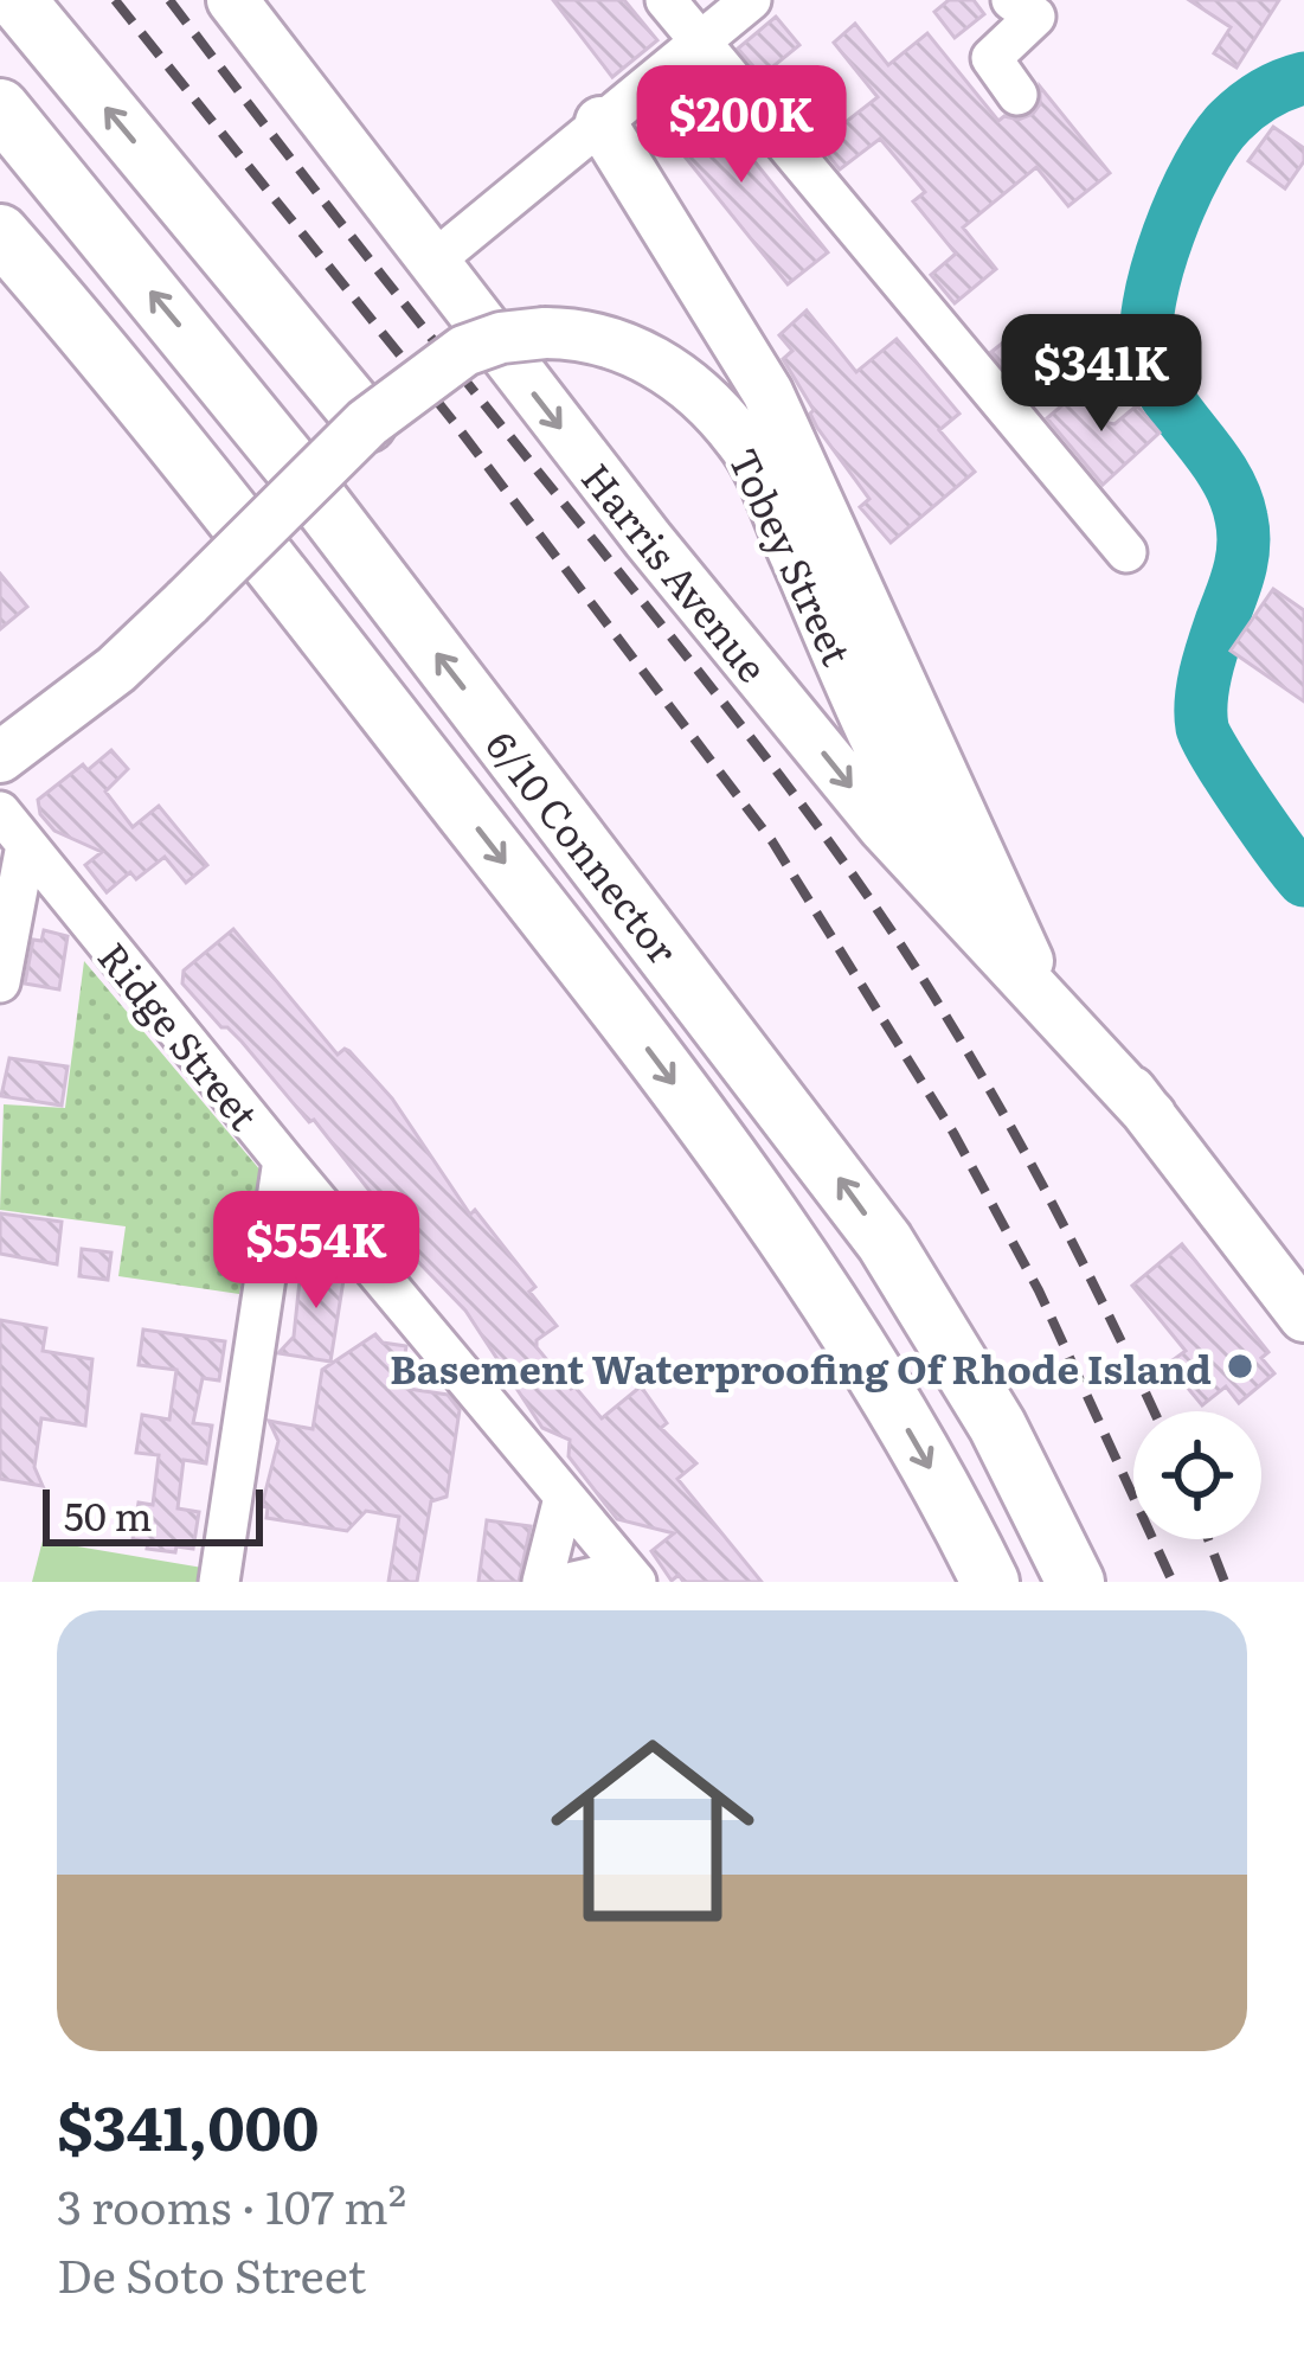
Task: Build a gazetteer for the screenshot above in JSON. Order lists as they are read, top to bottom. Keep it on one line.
{"streets":{"highway":["6/10 Connector"],"main road":["Tobey Street","Harris Avenue"],"street":["Ridge Street"]},"crossings":[["Tobey Street","Harris Avenue"]],"places":["Basement Waterproofing Of Rhode Island"],"scale_bar":"50 m","page":{"price":["$200K","$341K","$554K"],"scale":"50 m","list":[{"name":"$341,000","note":"3 rooms · 107 m² · De Soto Street"}]}}
